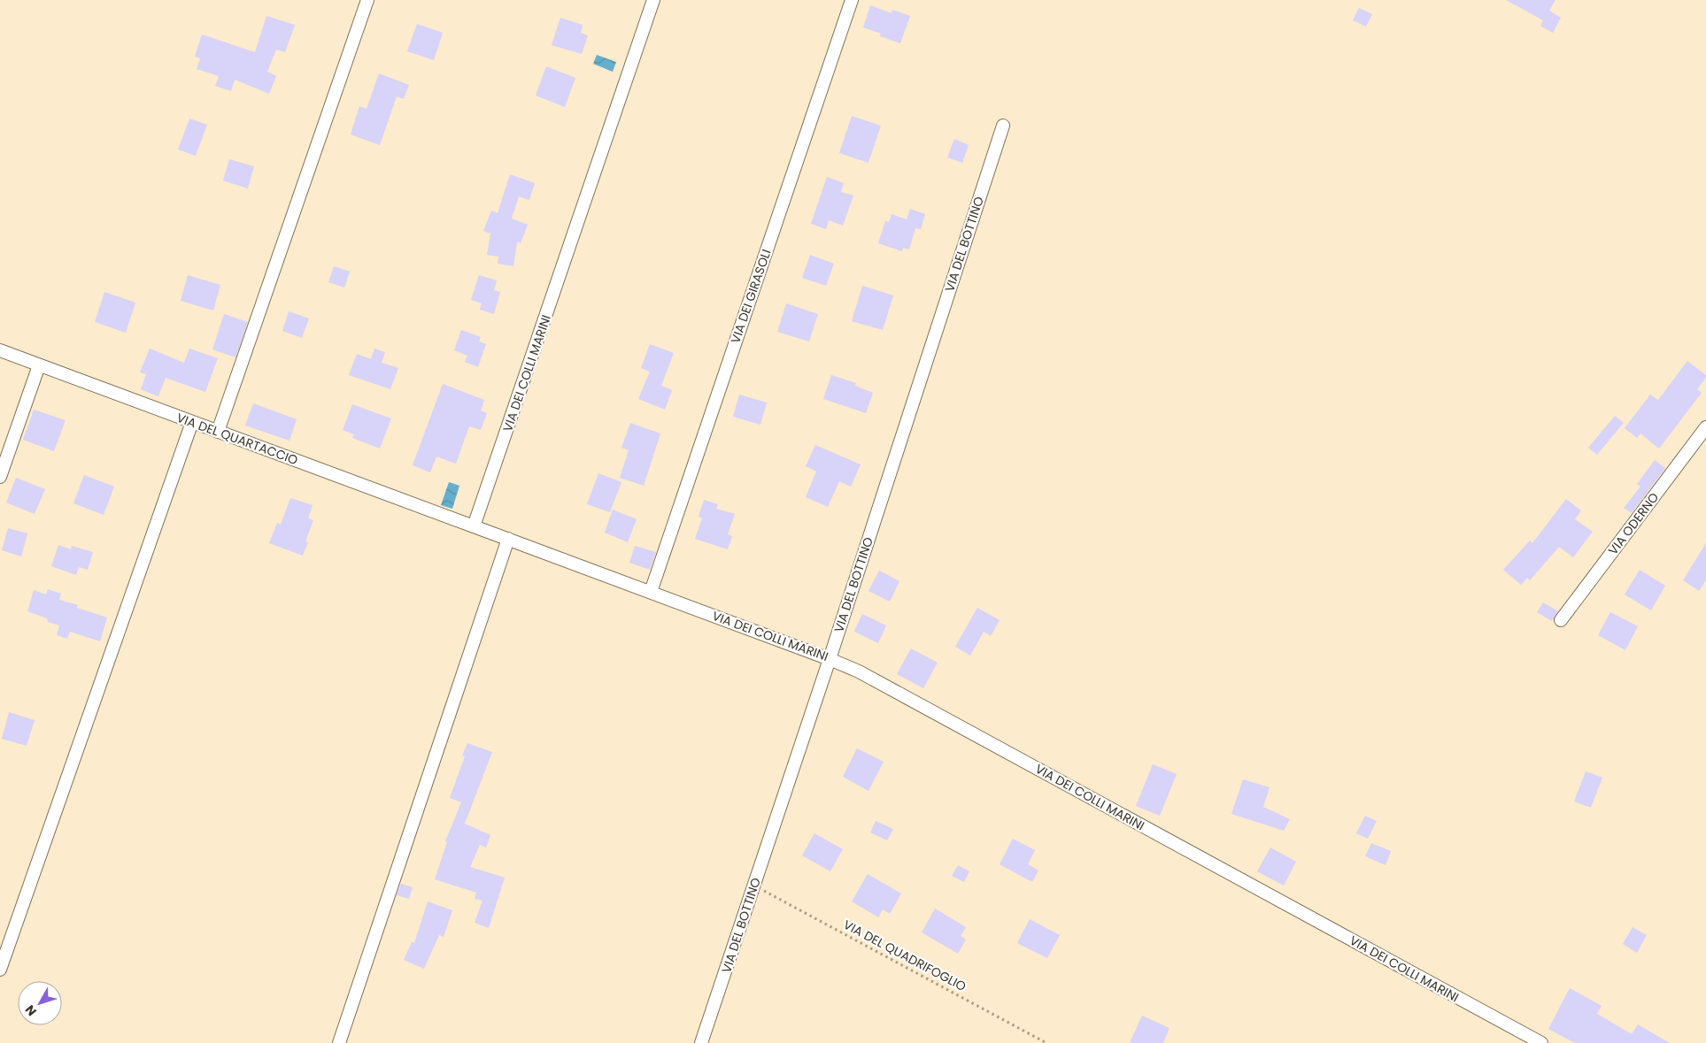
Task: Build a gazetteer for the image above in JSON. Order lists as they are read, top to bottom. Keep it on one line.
{"streets":{"street":["VIA DEL BOTTINO","VIA DEI GIRASOLI","VIA DEI COLLI MARINI","VIA DEL QUARTACCIO","VIA ODERNO"],"path":["VIA DEL QUADRIFOGLIO"]},"crossings":[["VIA DEL BOTTINO","VIA DEI COLLI MARINI"],["VIA DEL BOTTINO","VIA DEL QUADRIFOGLIO"],["VIA DEI GIRASOLI","VIA DEI COLLI MARINI"],["VIA DEI COLLI MARINI","VIA DEL QUARTACCIO"]],"north":"bottom left"}
